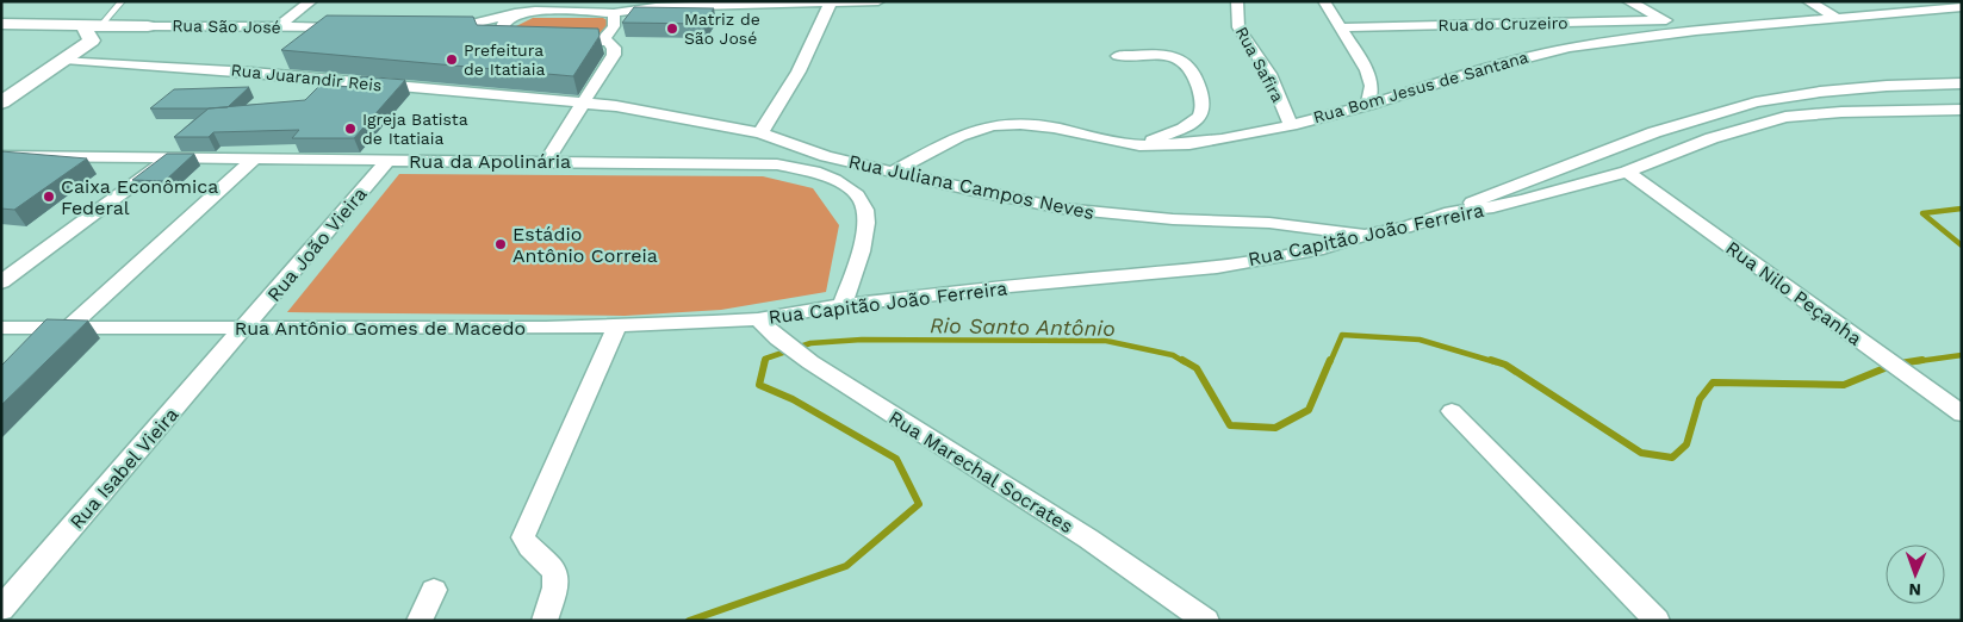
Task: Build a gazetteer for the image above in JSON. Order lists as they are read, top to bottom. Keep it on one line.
{"streets":{"street":["Rua do Cruzeiro","Rua São José","Rua Safira","Rua Juarandir Reis","Rua Bom Jesus de Santana","Rua da Apolinária","Rua Juliana Campos Neves","Rua Capitão João Ferreira","Rua João Vieira","Rua Nilo Peçanha","Rua Antônio Gomes de Macedo","Rua Isabel Vieira","Rua Marechal Socrates"]},"crossings":[["Rua Safira","Rua Bom Jesus de Santana"],["Rua Juarandir Reis","Rua Juliana Campos Neves"],["Rua Bom Jesus de Santana","Rua Juliana Campos Neves"],["Rua da Apolinária","Rua Capitão João Ferreira"],["Rua da Apolinária","Rua João Vieira"],["Rua Juliana Campos Neves","Rua Capitão João Ferreira"],["Rua Capitão João Ferreira","Rua Nilo Peçanha"],["Rua Capitão João Ferreira","Rua Antônio Gomes de Macedo"],["Rua Capitão João Ferreira","Rua Marechal Socrates"],["Rua João Vieira","Rua Antônio Gomes de Macedo"],["Rua João Vieira","Rua Isabel Vieira"],["Rua Antônio Gomes de Macedo","Rua Isabel Vieira"],["Rua Antônio Gomes de Macedo","Rua Marechal Socrates"]],"water":["Rio Santo Antônio"],"places":["Matriz de São José","Prefeitura de Itatiaia","Igreja Batista de Itatiaia","Caixa Econômica Federal","Estádio Antônio Correia"],"north":"bottom"}
